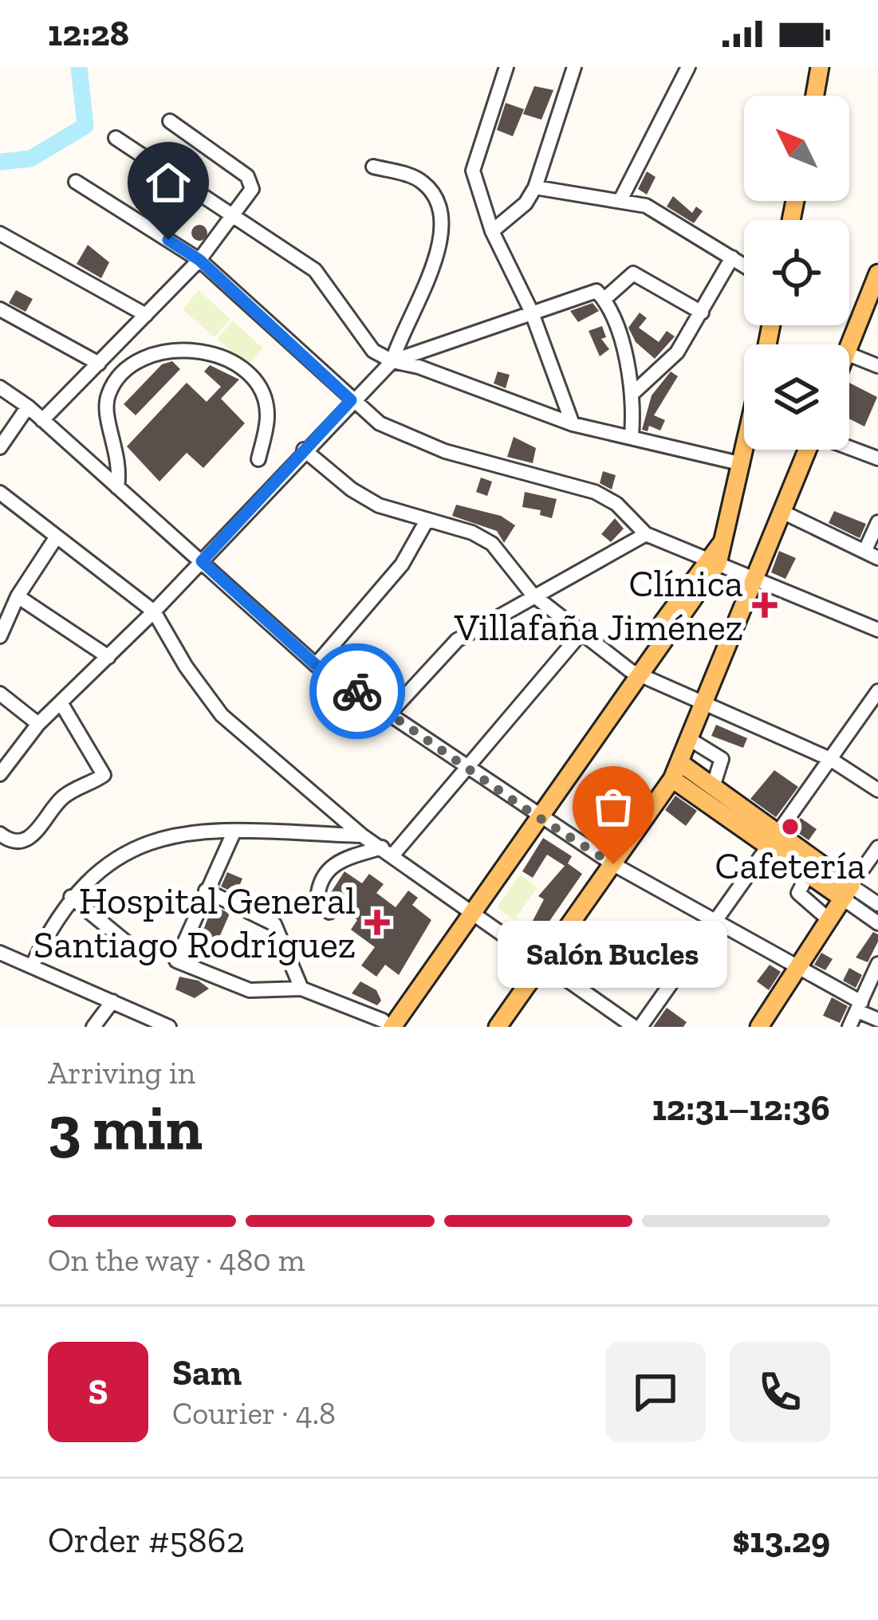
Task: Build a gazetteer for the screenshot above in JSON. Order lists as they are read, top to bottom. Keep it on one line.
{"places":{"health":["Clínica Villafaña Jiménez","Hospital General Santiago Rodríguez"],"other":["Cafetería","Salón Bucles"]},"north":"top left","page":{"status":"12:28","bubble":"Salón Bucles","heading":["3 min","Arriving in","12:31–12:36"],"panel":["Sam","Courier · 4.8","Order #5862","$13.29"],"bar":"On the way · 480 m","round":"S"}}
